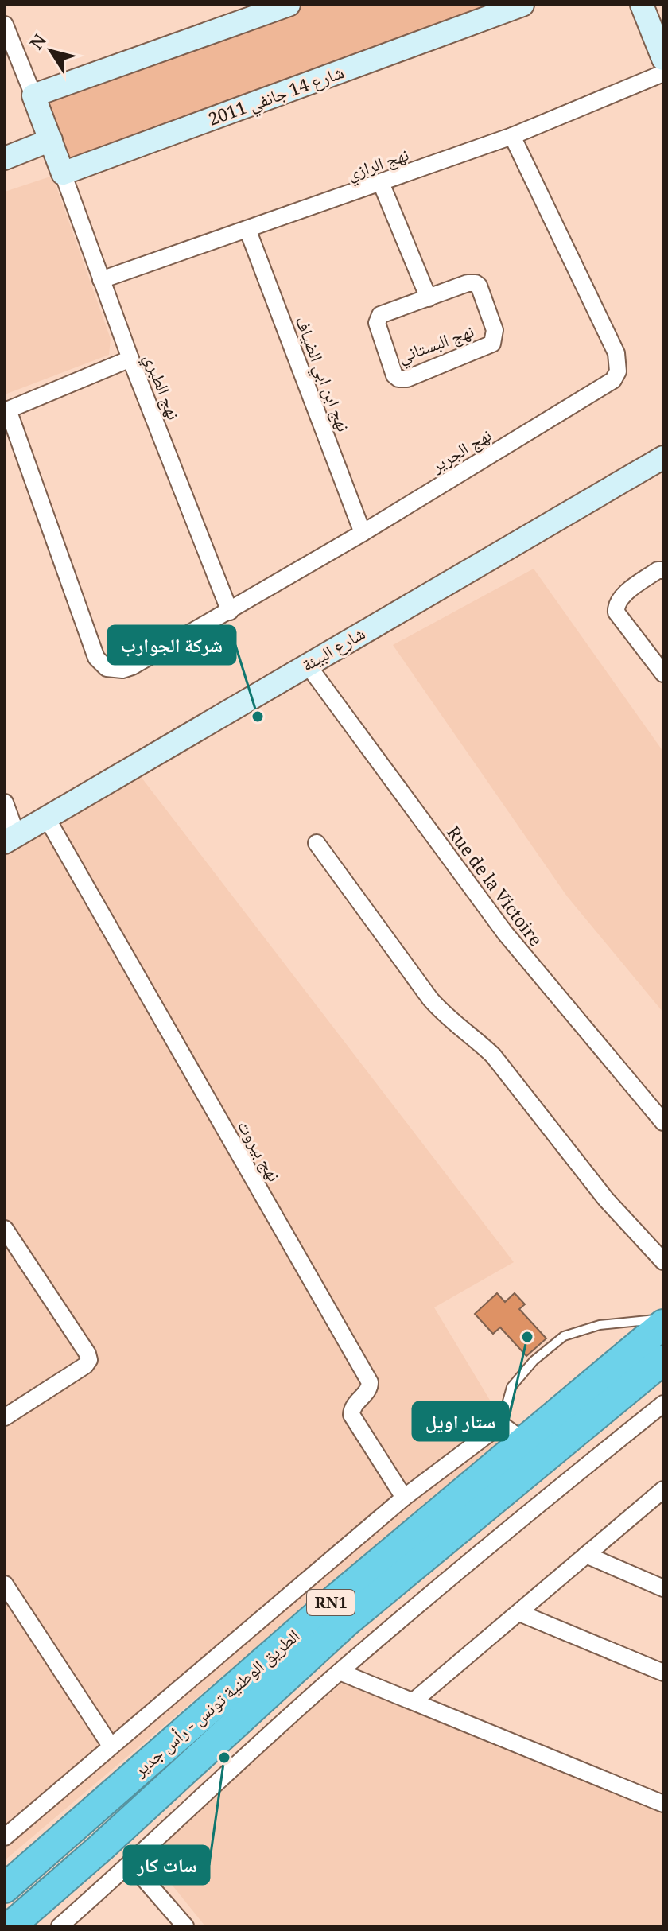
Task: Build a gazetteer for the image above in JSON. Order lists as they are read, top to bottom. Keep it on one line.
{"streets":{"highway":["RN1","الطريق الوطنية تونس - رأس جدير"],"street":["شارع 14 جانفي 2011","نهج الرازي","نهج البستاني","نهج ابن ابي الضياف","نهج الطبري","نهج الجرير","شارع البيئة","Rue de la Victoire","نهج بيروت"]},"crossings":[["شارع 14 جانفي 2011","نهج الطبري"],["نهج الرازي","نهج ابن ابي الضياف"],["نهج الرازي","نهج الطبري"],["نهج الرازي","نهج الجرير"],["نهج ابن ابي الضياف","نهج الجرير"],["نهج الطبري","نهج الجرير"],["شارع البيئة","Rue de la Victoire"],["شارع البيئة","نهج بيروت"]],"places":["شركة الجوارب","ستار اويل","سات كار"],"north":"top left"}
